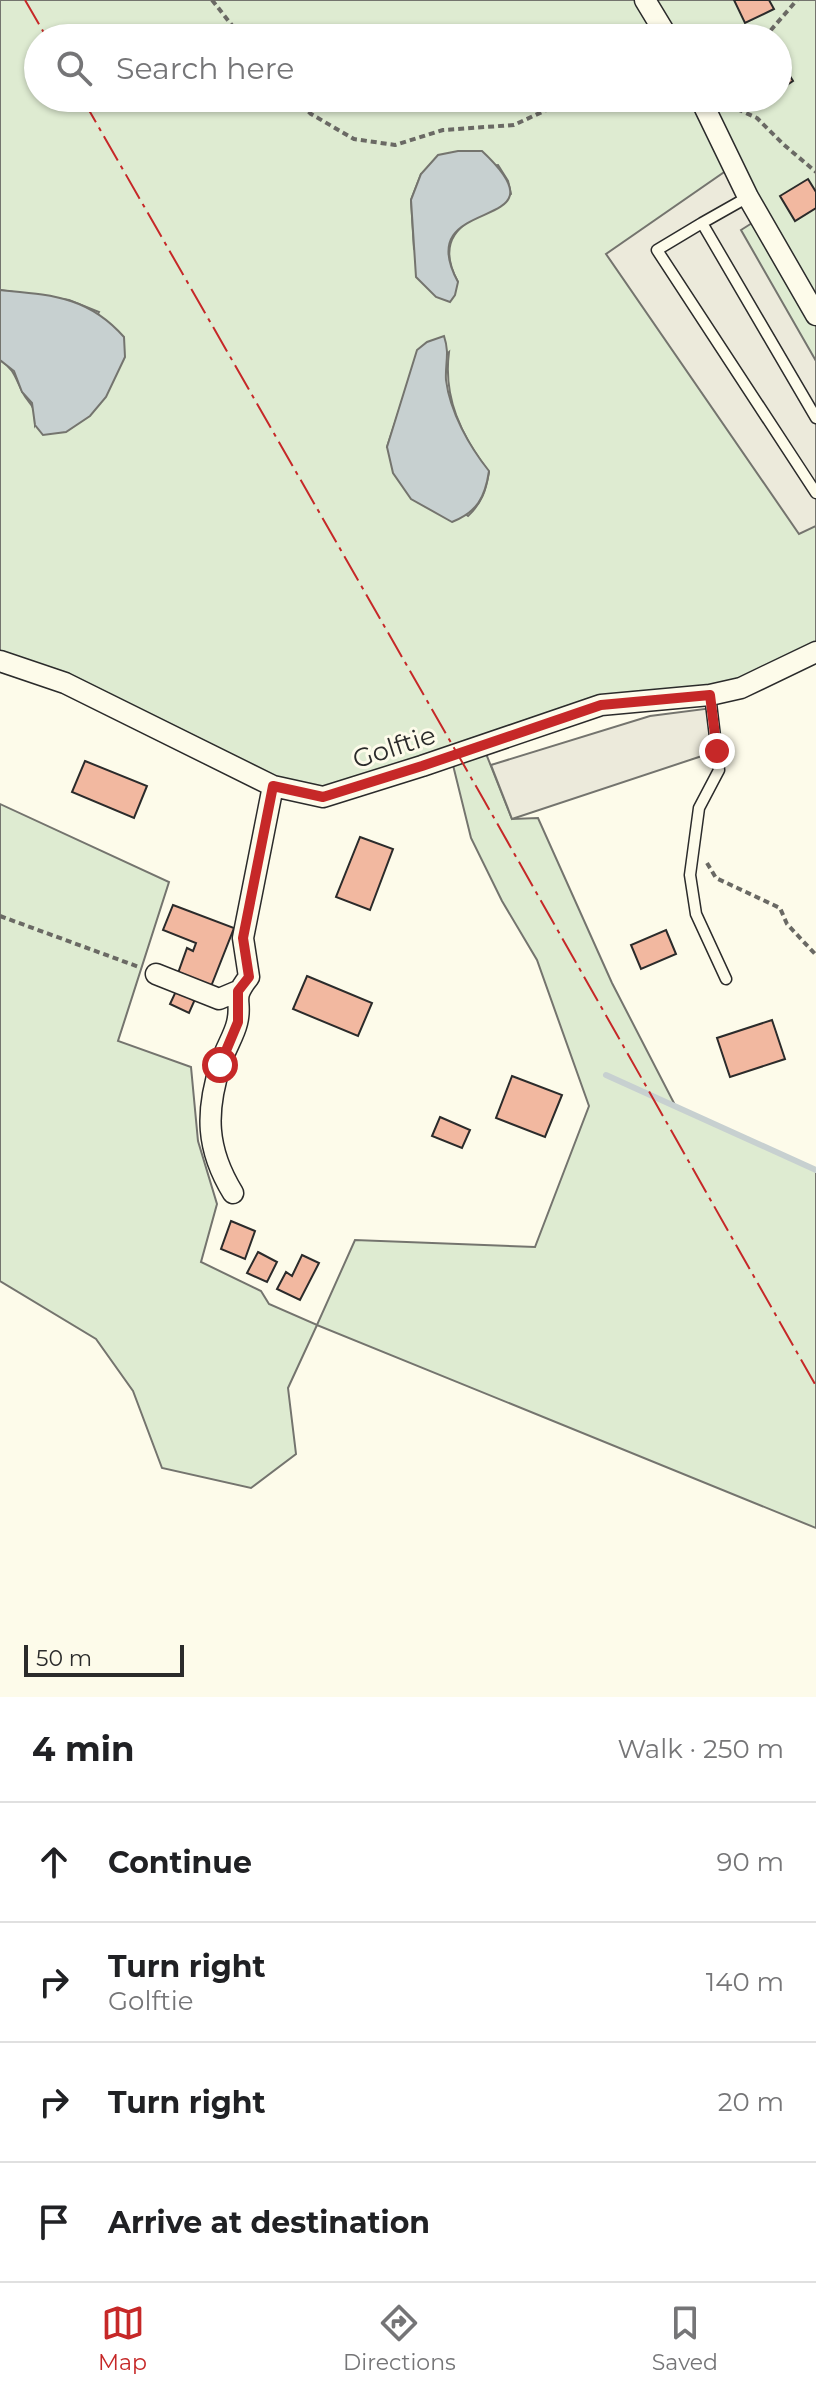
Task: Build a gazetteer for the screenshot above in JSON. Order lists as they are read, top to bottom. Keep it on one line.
{"streets":{"street":["Golftie"]},"scale_bar":"50 m","page":{"search":"Search here","scale":"50 m","heading":["4 min","Walk · 250 m"],"list":[["Continue","90 m"],["Turn right","Golftie","140 m"],["Turn right","20 m"],"Arrive at destination"],"nav":["Map","Directions","Saved"]}}
